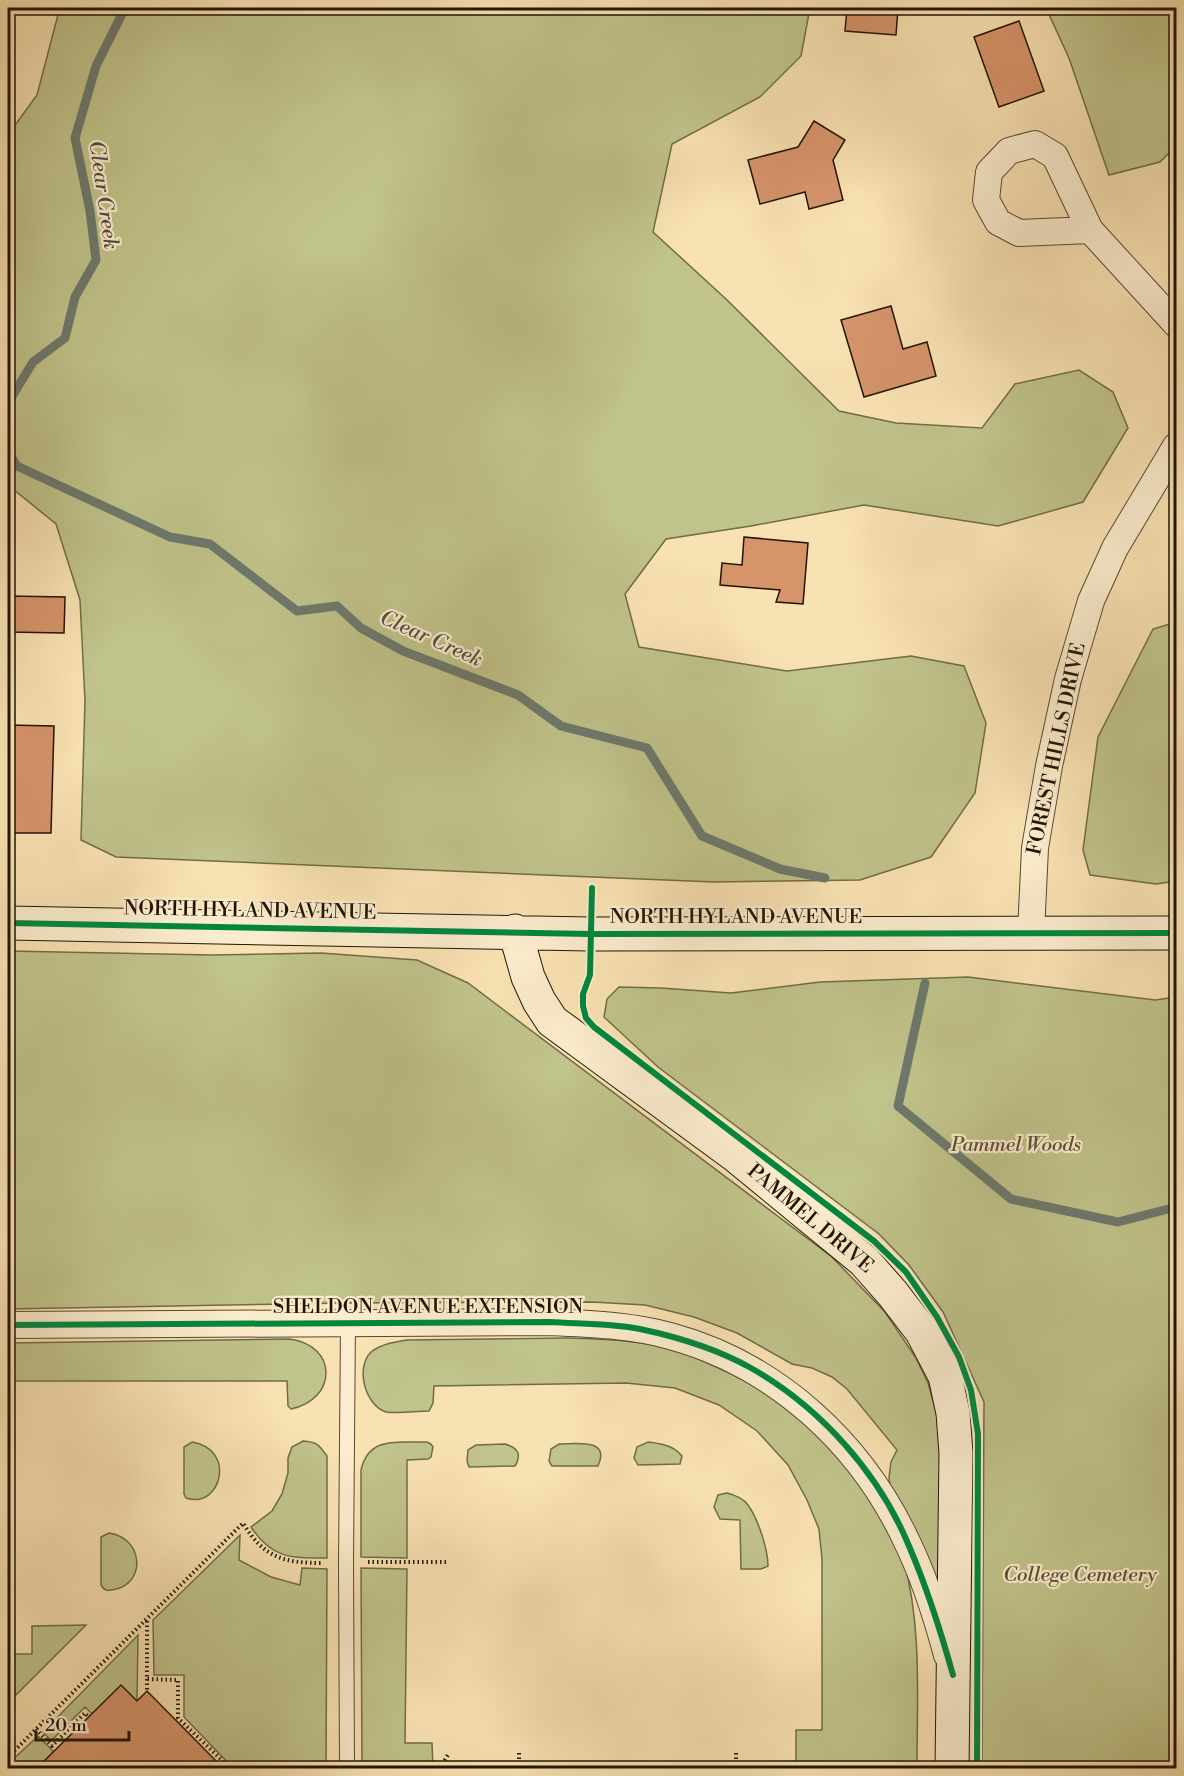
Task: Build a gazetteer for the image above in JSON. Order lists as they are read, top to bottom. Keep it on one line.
{"streets":{"main road":["NORTH HYLAND AVENUE","PAMMEL DRIVE"],"street":["FOREST HILLS DRIVE","SHELDON AVENUE EXTENSION"]},"crossings":[["FOREST HILLS DRIVE","NORTH HYLAND AVENUE"],["NORTH HYLAND AVENUE","PAMMEL DRIVE"],["PAMMEL DRIVE","SHELDON AVENUE EXTENSION"]],"water":["Clear Creek"],"parks":["Pammel Woods","College Cemetery"],"scale_bar":"20 m"}
